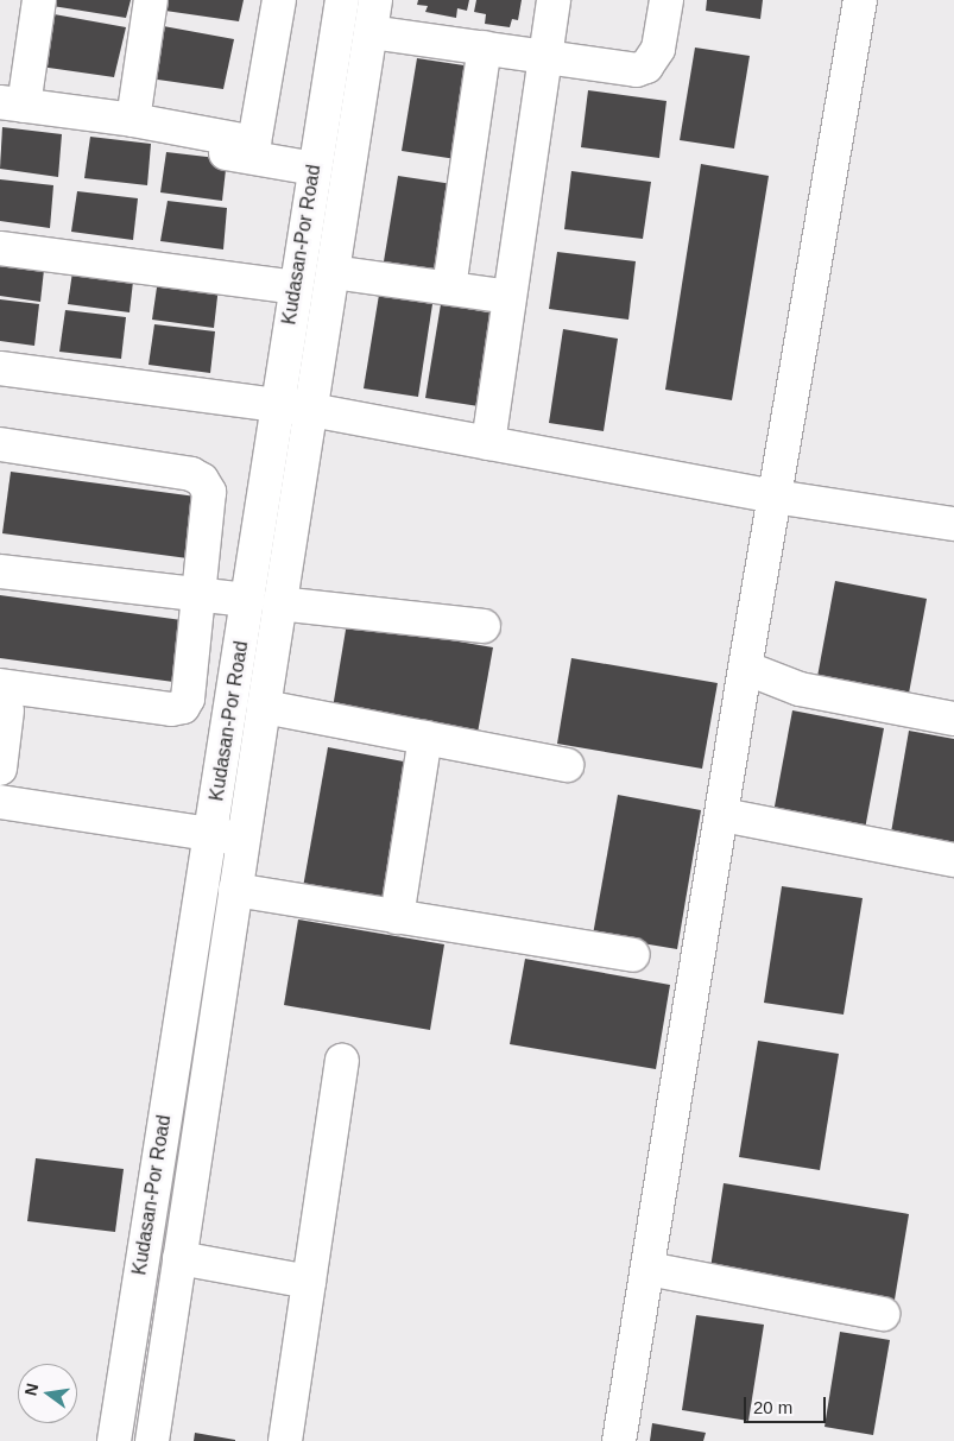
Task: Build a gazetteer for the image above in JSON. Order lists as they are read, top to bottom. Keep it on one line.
{"streets":{"street":["Kudasan-Por Road"]},"scale_bar":"20 m","north":"left"}
